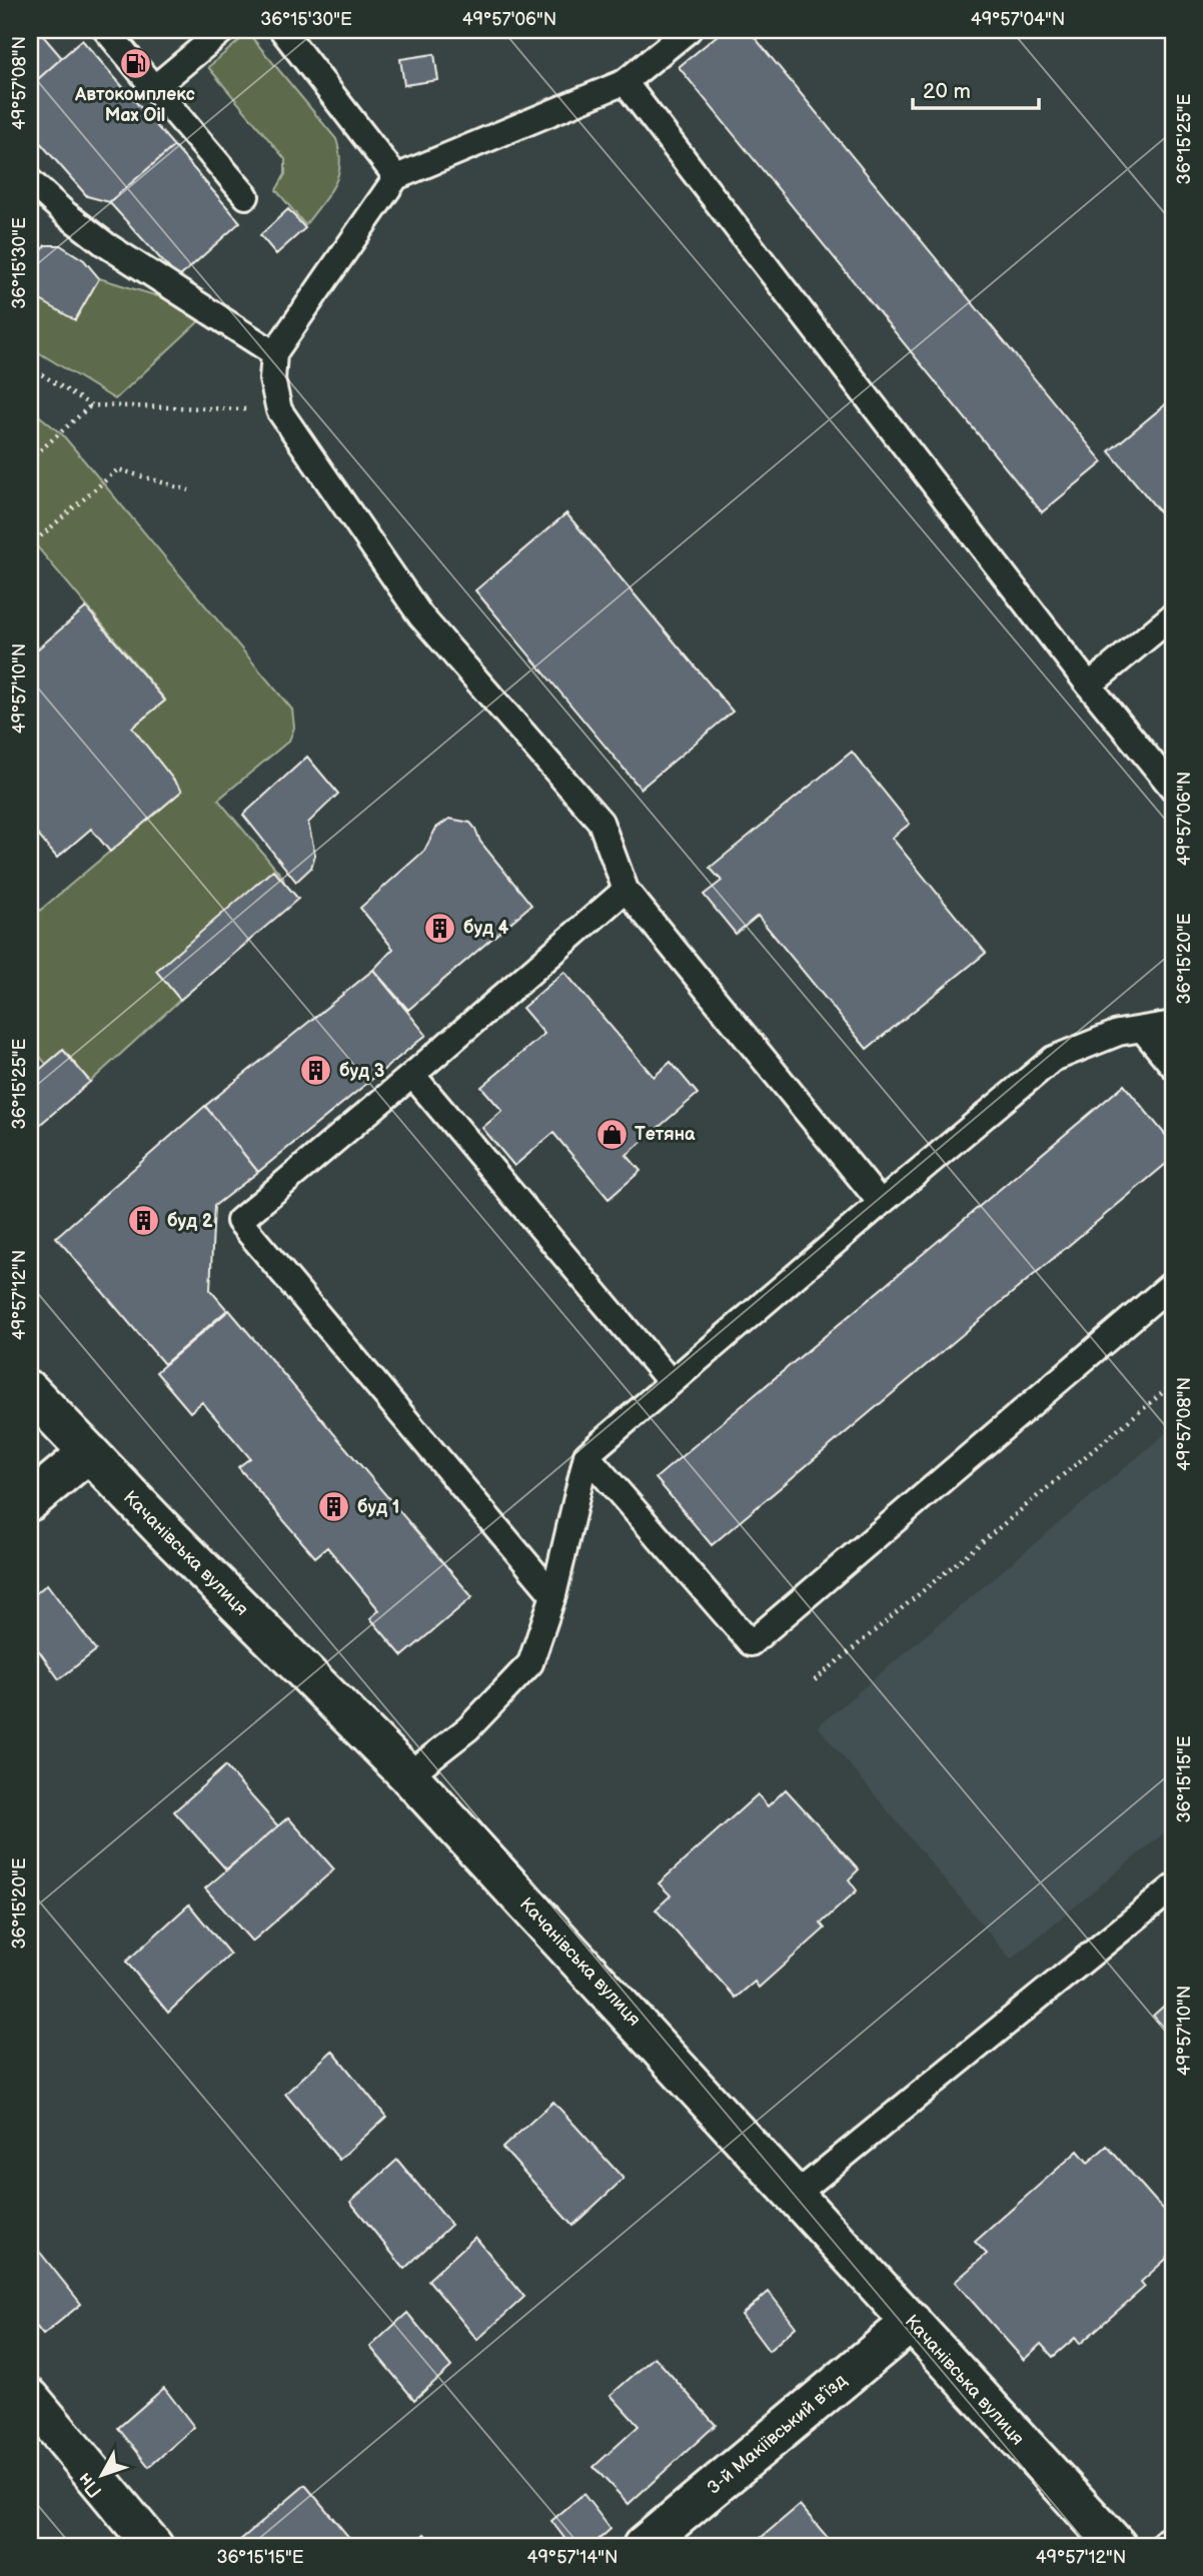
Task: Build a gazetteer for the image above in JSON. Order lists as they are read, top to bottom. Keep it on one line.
{"streets":{"street":["Качанівська вулиця","3-й Макіївський в’їзд"]},"crossings":[["Качанівська вулиця","3-й Макіївський в’їзд"]],"places":{"fuel station":["Автокомплекс Max Oil"],"building":["буд 4","буд 3","буд 2","буд 1"],"shop":["Тетяна"]},"scale_bar":"20 m","north":"bottom left","coordinates":["36°15'30\"E","49°57'06\"N","49°57'04\"N","49°57'08\"N","36°15'25\"E","49°57'10\"N","36°15'20\"E","49°57'12\"N","36°15'15\"E","49°57'14\"N"]}
